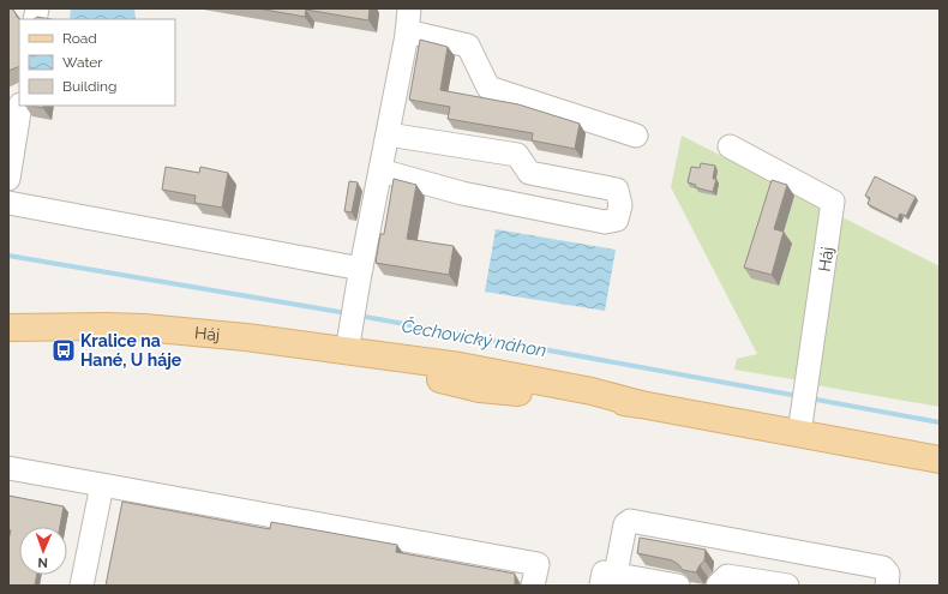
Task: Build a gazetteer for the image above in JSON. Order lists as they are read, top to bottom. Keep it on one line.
{"streets":{"main road":["Háj"]},"water":["Čechovický náhon"],"places":{"bus stop":["Kralice na Hané, U háje"]},"legend":["Road","Water","Building"],"north":"bottom"}
